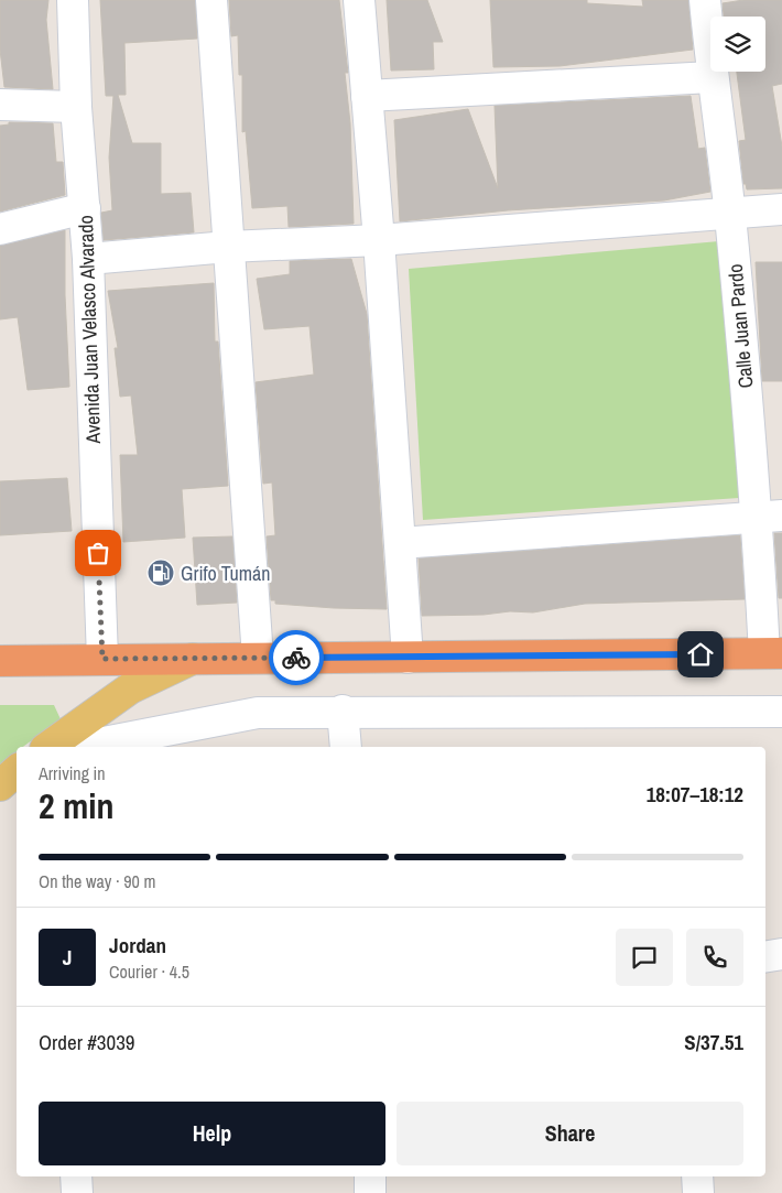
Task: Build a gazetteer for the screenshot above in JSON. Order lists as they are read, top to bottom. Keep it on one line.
{"streets":{"street":["Calle Juan Pardo","Avenida Juan Velasco Alvarado"]},"places":{"fuel station":["Grifo Tumán"]},"page":{"heading":["2 min","Arriving in","18:07–18:12"],"panel":["Jordan","Courier · 4.5","Order #3039","S/37.51"],"bar":"On the way · 90 m","round":"J","buttons":["Help","Share"]}}
